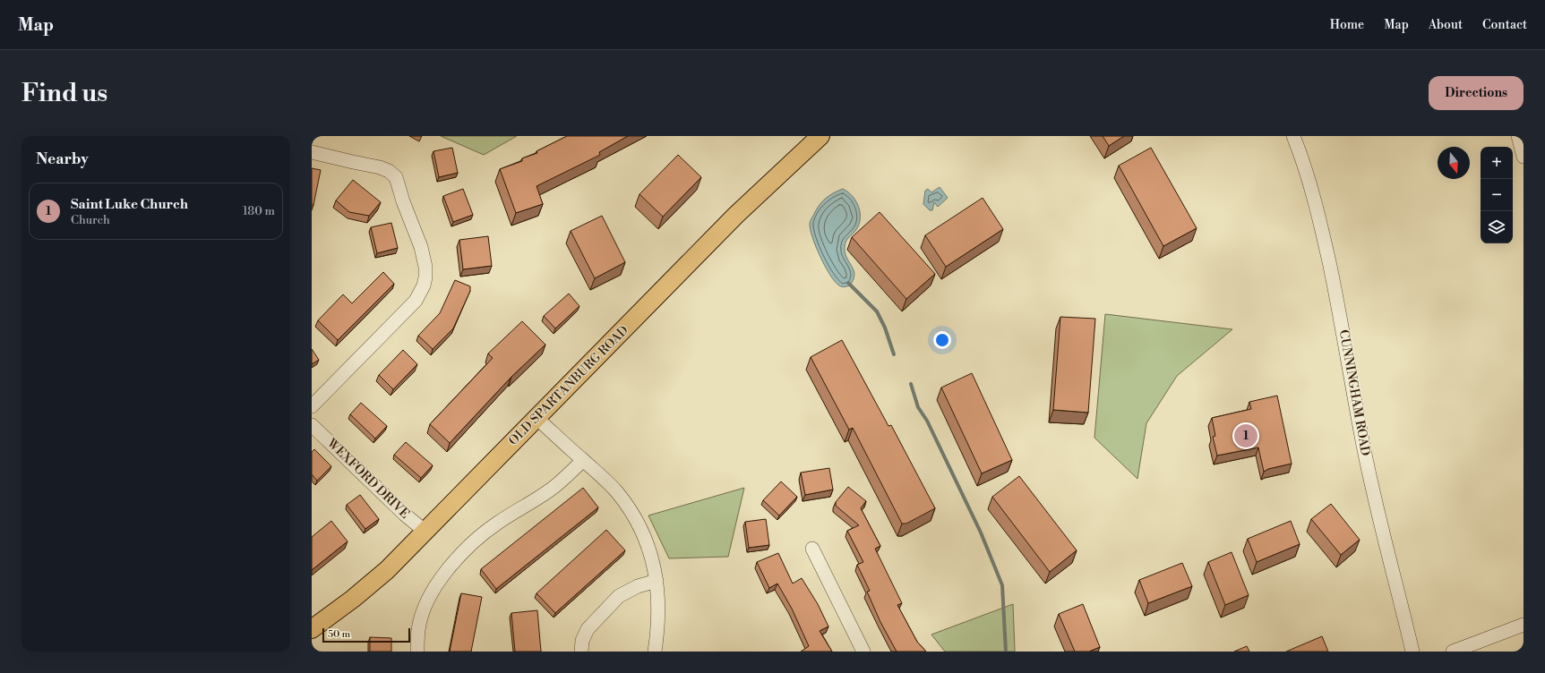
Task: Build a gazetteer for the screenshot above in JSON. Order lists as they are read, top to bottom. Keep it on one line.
{"streets":{"main road":["OLD SPARTANBURG ROAD"],"street":["CUNNINGHAM ROAD","WEXFORD DRIVE"]},"crossings":[["OLD SPARTANBURG ROAD","WEXFORD DRIVE"]],"scale_bar":"50 m","north":"bottom","page":{"header":"Map","nav":["Home","Map","About","Contact"],"buttons":"Directions","title":"Find us","heading":"Nearby","map_buttons":["+","−"],"list":[{"mark":"1","name":"Saint Luke Church","note":"Church","value":"180 m"}],"pins":"1","scale":"50 m"}}
